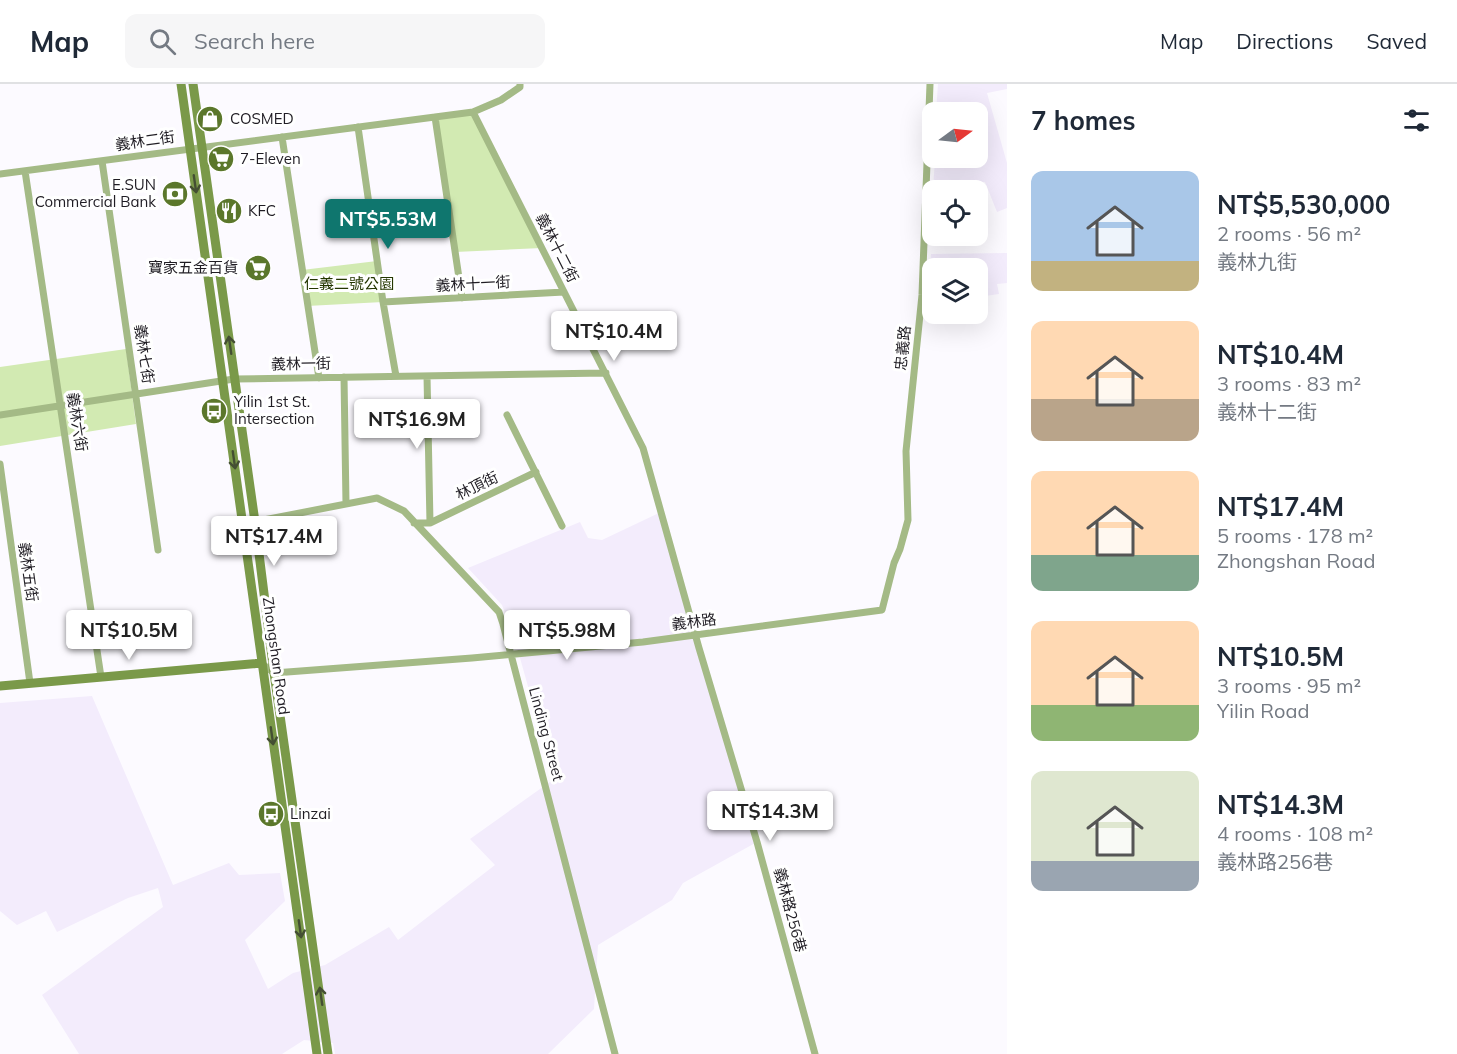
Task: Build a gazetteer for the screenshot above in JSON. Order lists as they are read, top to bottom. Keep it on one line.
{"streets":{"main road":["Zhongshan Road"],"street":["義林二街","義林十二街","義林十一街","忠義路","義林七街","義林一街","義林六街","林頂街","義林五街","義林路","Linding Street","義林路256巷"]},"crossings":[["義林二街","義林十二街"],["義林二街","義林七街"],["義林二街","義林六街"],["義林二街","Zhongshan Road"],["義林十二街","義林十一街"],["義林十二街","義林一街"],["義林十二街","義林路"],["義林十二街","義林路256巷"],["忠義路","義林路"],["義林七街","義林一街"],["義林一街","義林六街"],["義林一街","Zhongshan Road"],["林頂街","Linding Street"],["義林路","Zhongshan Road"],["義林路","Linding Street"],["義林路","義林路256巷"],["Zhongshan Road","Linding Street"]],"parks":["仁義二號公園"],"places":{"shop":["COSMED"],"supermarket":["7-Eleven","寶家五金百貨"],"bank":["E.SUN Commercial Bank"],"restaurant":["KFC"],"bus stop":["Yilin 1st St. Intersection","Linzai"]},"north":"right","page":{"header":"Map","search":"Search here","nav":["Map","Directions","Saved"],"heading":"7 homes","list":[{"name":"NT$5,530,000","note":"2 rooms · 56 m² · 義林九街"},{"name":"NT$10.4M","note":"3 rooms · 83 m² · 義林十二街"},{"name":"NT$17.4M","note":"5 rooms · 178 m² · Zhongshan Road"},{"name":"NT$10.5M","note":"3 rooms · 95 m² · Yilin Road"},{"name":"NT$14.3M","note":"4 rooms · 108 m² · 義林路256巷"}],"price":["NT$5.53M","NT$10.4M","NT$16.9M","NT$17.4M","NT$10.5M","NT$5.98M","NT$14.3M"]}}
